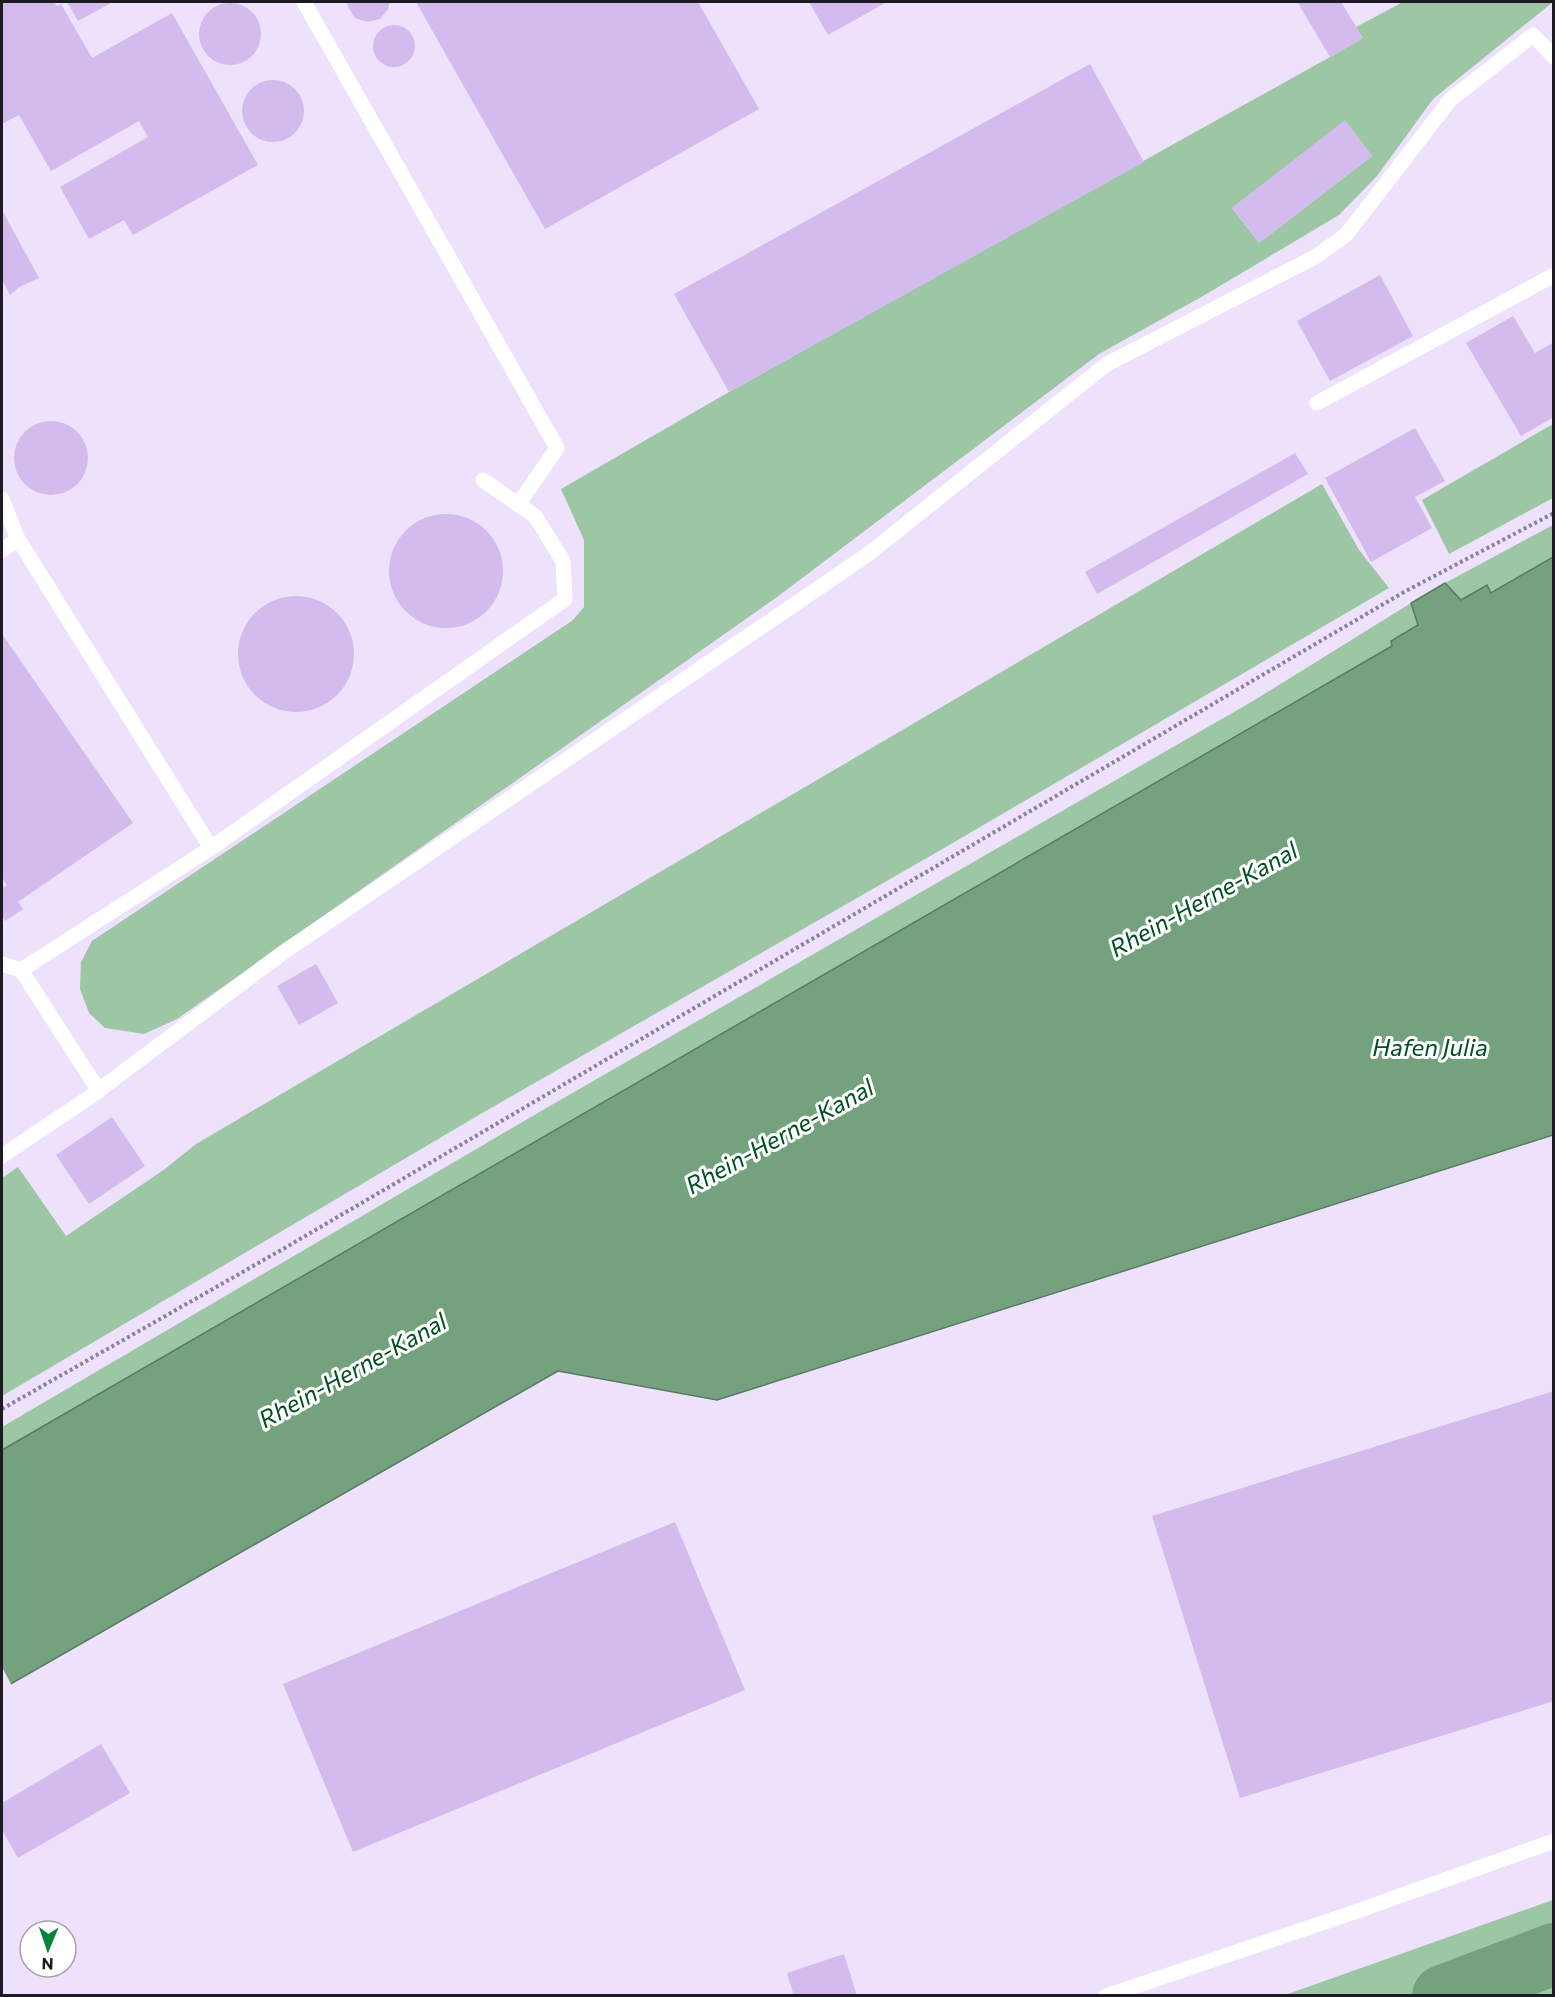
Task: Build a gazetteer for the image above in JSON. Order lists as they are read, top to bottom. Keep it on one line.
{"water":["Rhein-Herne-Kanal","Hafen Julia"],"north":"bottom"}
